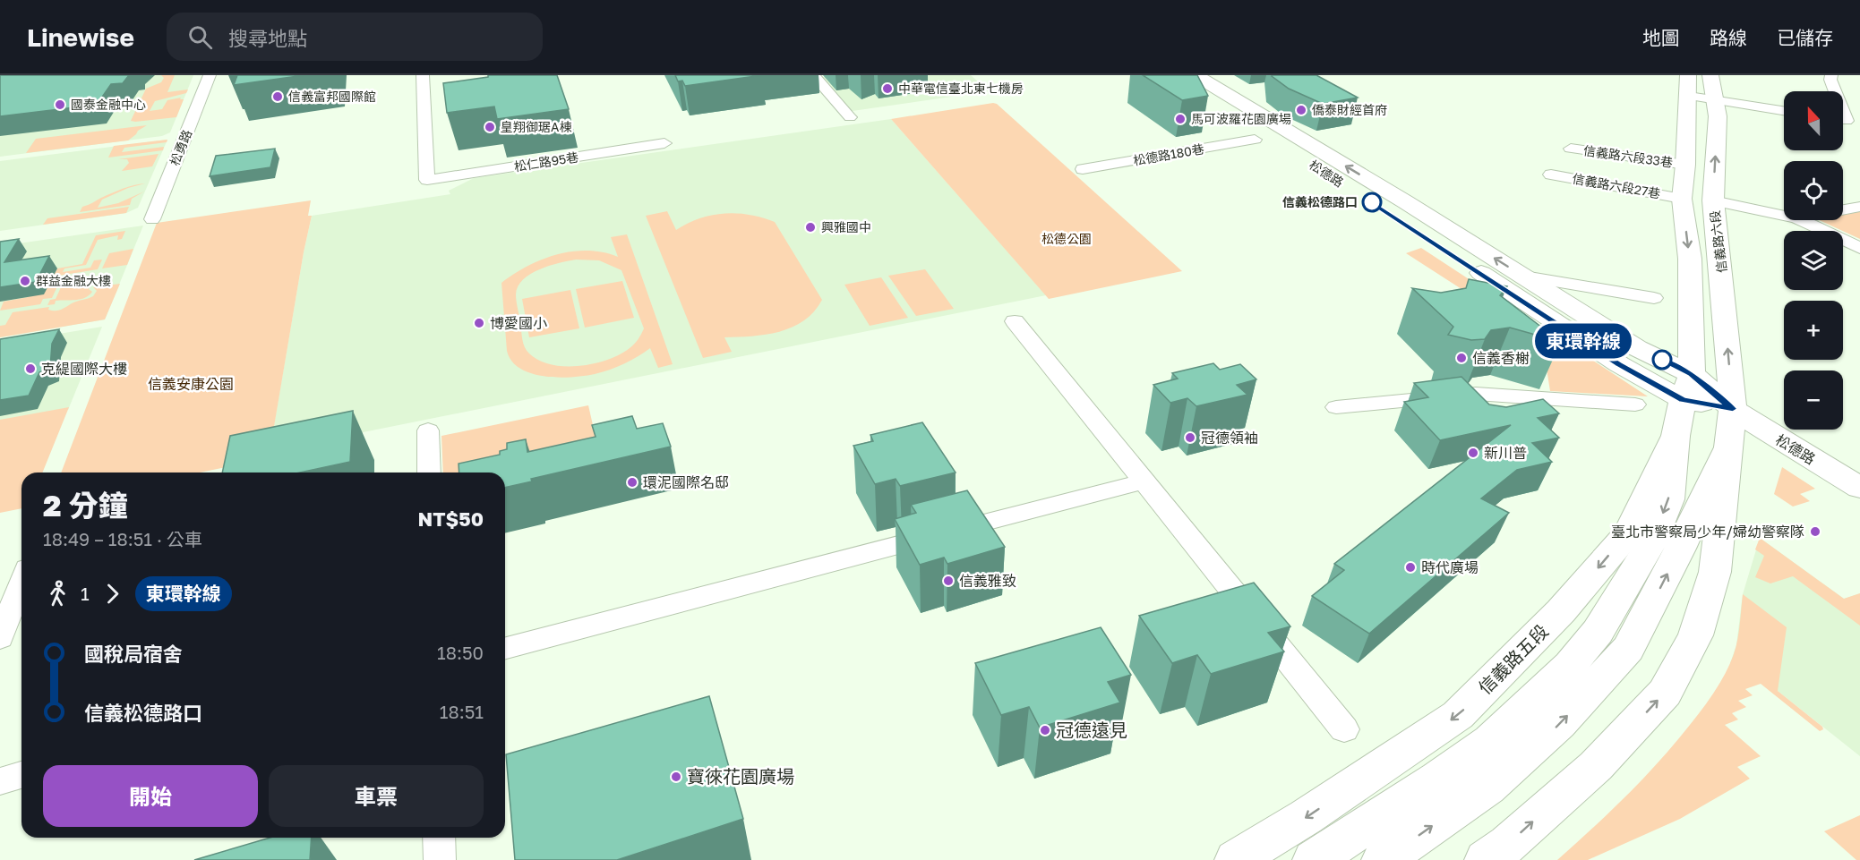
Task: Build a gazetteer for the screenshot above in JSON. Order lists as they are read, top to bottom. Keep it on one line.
{"streets":{"main road":["松德路","信義路六段","信義路五段"],"street":["松勇路","松德路180巷","信義路六段33巷","松仁路95巷","信義路六段27巷"]},"crossings":[["松德路","信義路六段"],["松德路","信義路五段"]],"parks":["松德公園","信義安康公園"],"places":["中華電信臺北東七機房","信義富邦國際館","國泰金融中心","僑泰財經首府","馬可波羅花園廣場","皇翔御琚A棟","信義松德路口","興雅國中","群益金融大樓","博愛國小","信義香榭","克緹國際大樓","冠德領袖","新川普","環泥國際名邸","臺北市警察局少年/婦幼警察隊","時代廣場","信義雅致","冠德遠見","寶徠花園廣場"],"lines":["bus line 東環幹線"],"north":"top","page":{"header":"Linewise","search":"搜尋地點","nav":["地圖","路線","已儲存"],"on_map":"東環幹線","map_buttons":["+","−"],"heading":["2 分鐘","18:49 – 18:51 · 公車","NT$50"],"legs":["1","東環幹線"],"list":[{"name":"國稅局宿舍","value":"18:50"},{"name":"信義松德路口","value":"18:51"}],"buttons":["開始","車票"]}}
